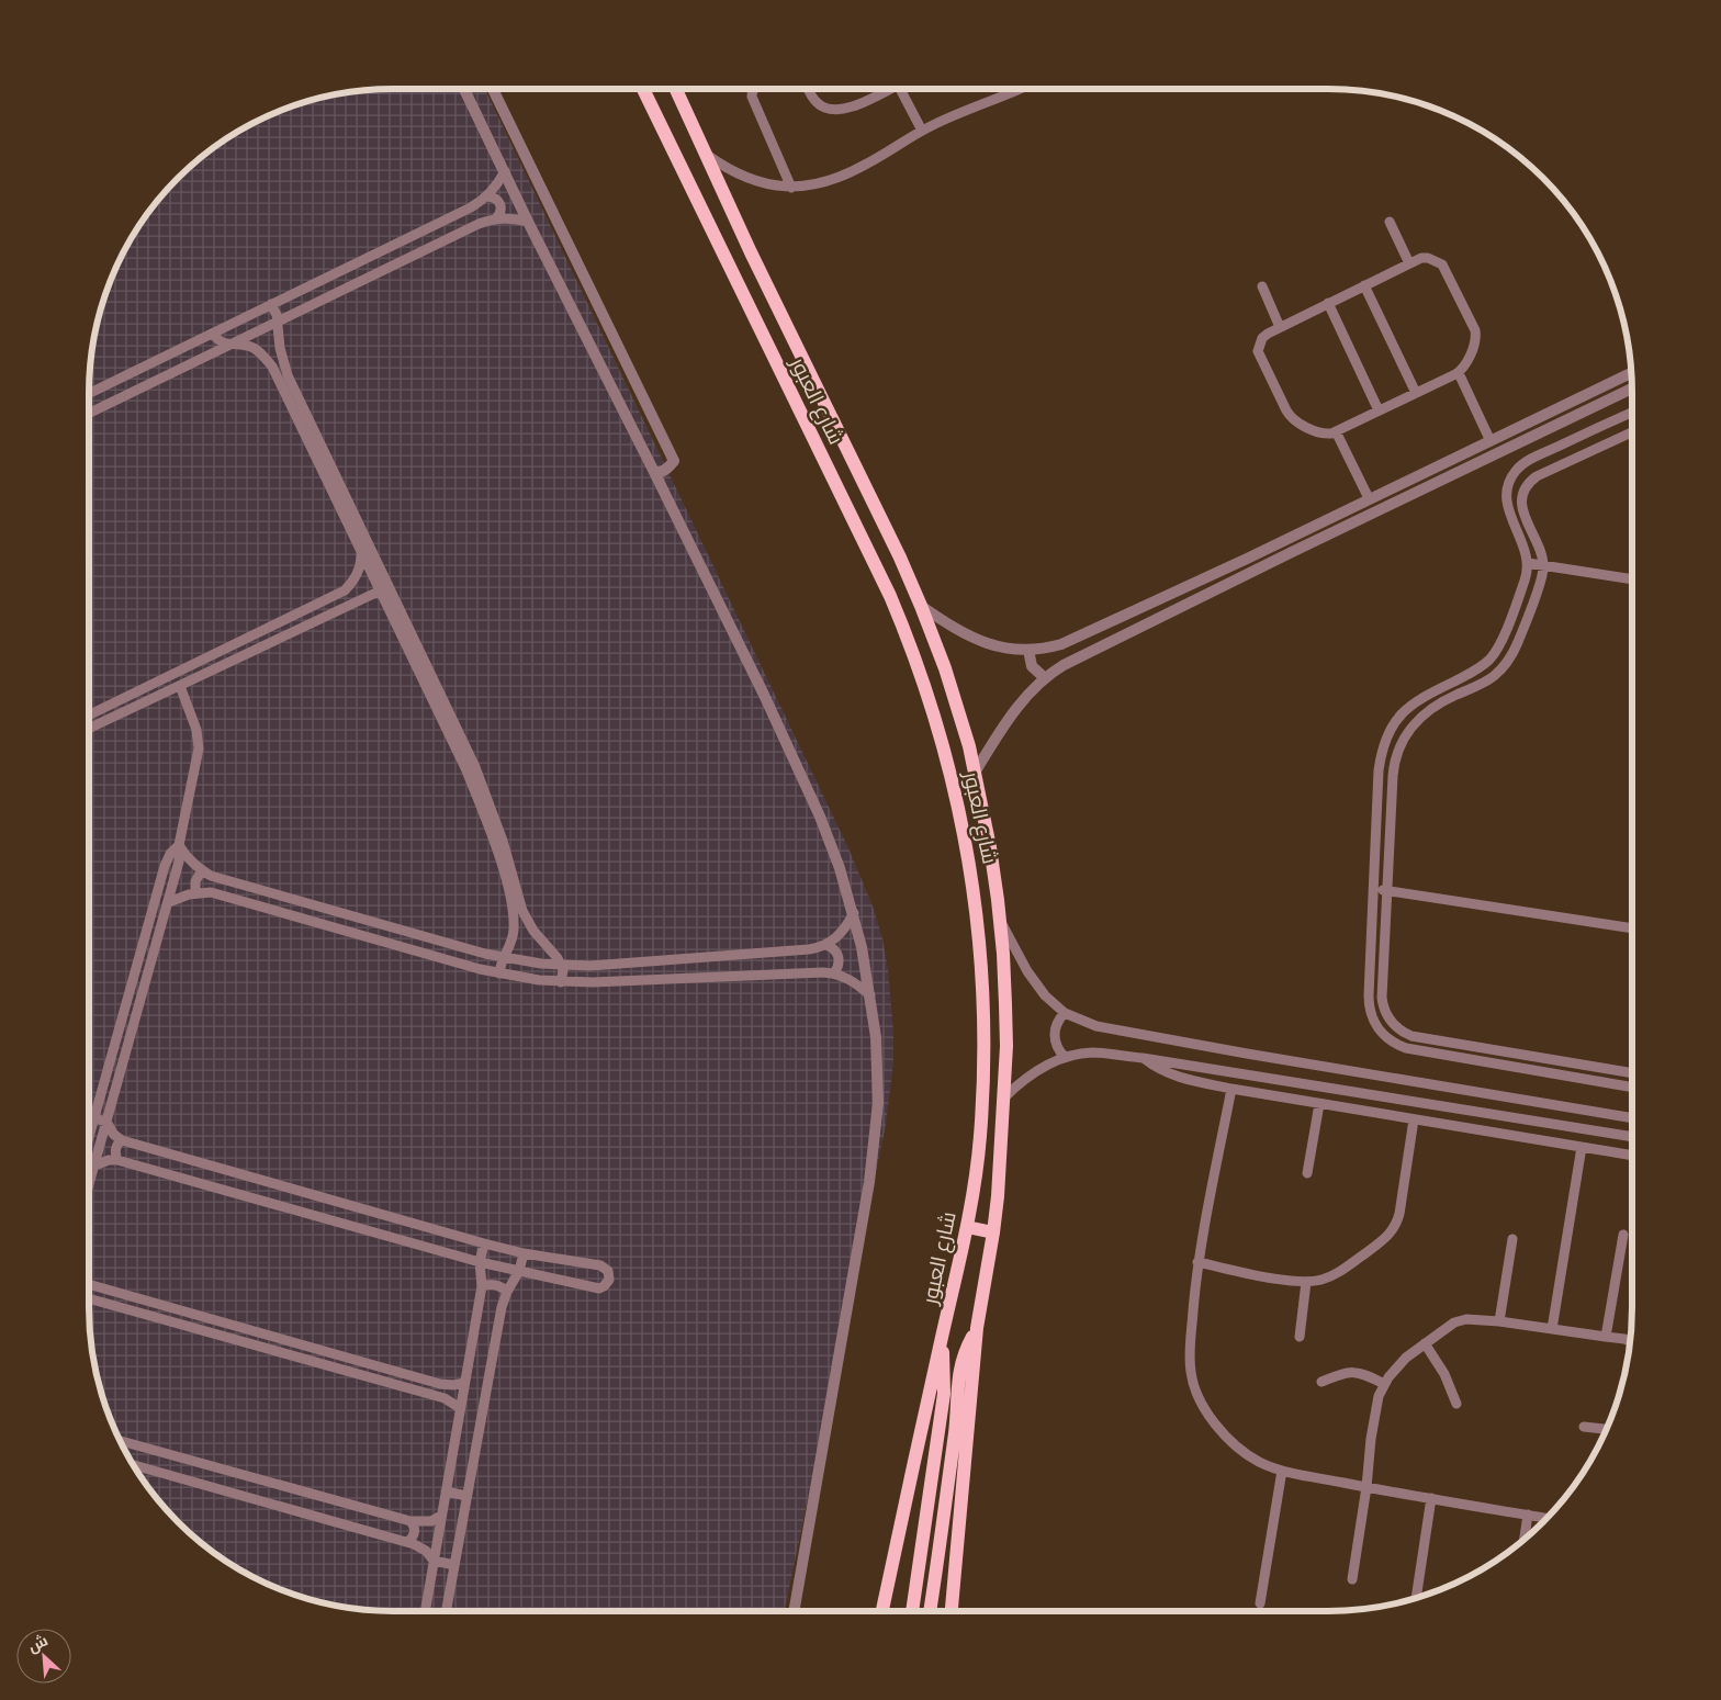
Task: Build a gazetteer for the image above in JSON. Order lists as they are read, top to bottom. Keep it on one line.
{"streets":{"main road":["شارع العبور"]},"north":"top left"}
